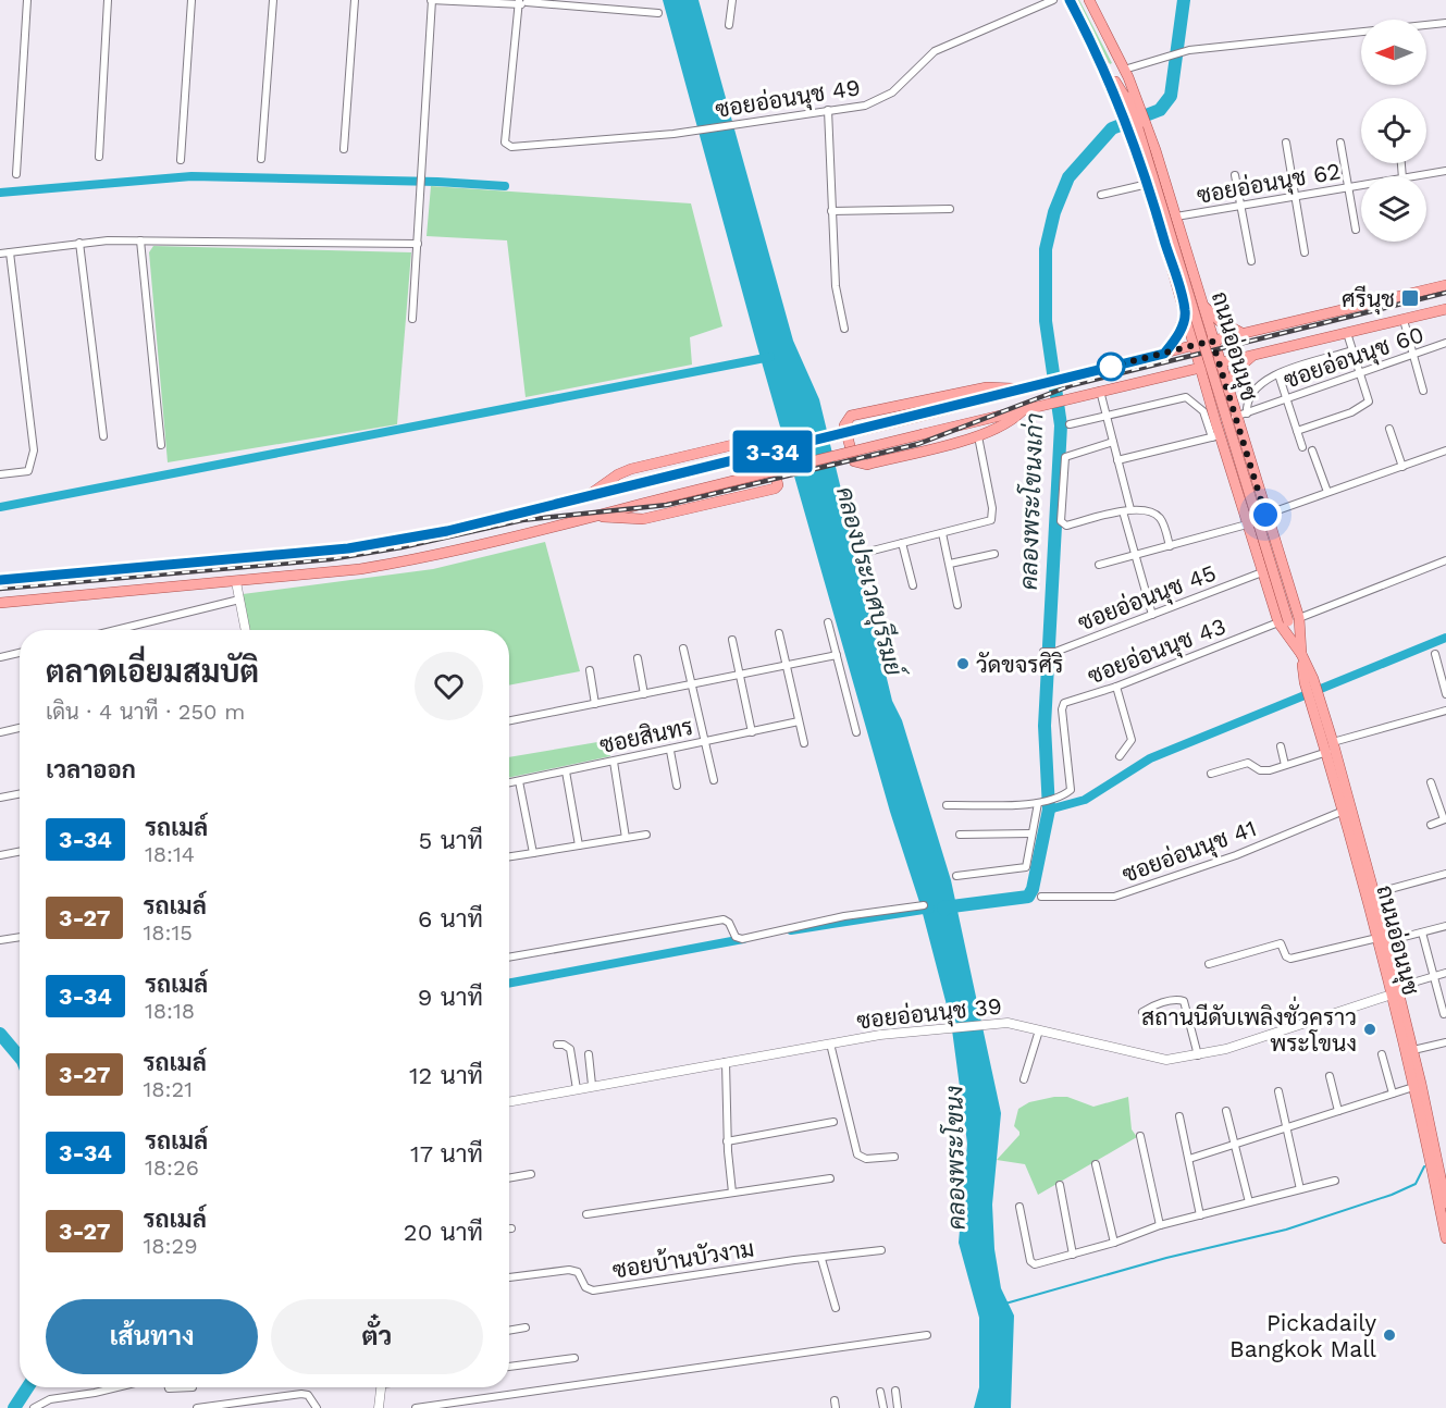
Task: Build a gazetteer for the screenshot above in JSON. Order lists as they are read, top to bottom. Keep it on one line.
{"streets":{"main road":["ถนนอ่อนนุช"],"street":["ซอยอ่อนนุช 49","ซอยอ่อนนุช 62","ซอยอ่อนนุช 60","ซอยอ่อนนุช 45","ซอยอ่อนนุช 43","ซอยสินทร","ซอยอ่อนนุช 41","ซอยอ่อนนุช 39","ซอยบ้านบัวงาม"]},"crossings":[["ซอยอ่อนนุช 62","ถนนอ่อนนุช"],["ถนนอ่อนนุช","ซอยอ่อนนุช 60"],["ถนนอ่อนนุช","ซอยอ่อนนุช 45"],["ถนนอ่อนนุช","ซอยอ่อนนุช 43"],["ถนนอ่อนนุช","ซอยอ่อนนุช 41"],["ถนนอ่อนนุช","ซอยอ่อนนุช 39"]],"water":["คลองพระโขนงเก่า","คลองประเวศบุรีรมย์","คลองพระโขนง"],"places":{"transit":["ศรีนุช"],"other":["วัดขจรศิริ","สถานนีดับเพลิงชั่วคราว พระโขนง","Pickadaily Bangkok Mall"]},"lines":["bus line 3-34"],"north":"left","page":{"on_map":"3-34","heading":[["ตลาดเอี่ยมสมบัติ","เดิน · 4 นาที · 250 m"],"เวลาออก"],"list":[{"mark":"3-34","name":"รถเมล์","note":"18:14","value":"5 นาที"},{"mark":"3-27","name":"รถเมล์","note":"18:15","value":"6 นาที"},{"mark":"3-34","name":"รถเมล์","note":"18:18","value":"9 นาที"},{"mark":"3-27","name":"รถเมล์","note":"18:21","value":"12 นาที"},{"mark":"3-34","name":"รถเมล์","note":"18:26","value":"17 นาที"},{"mark":"3-27","name":"รถเมล์","note":"18:29","value":"20 นาที"}],"buttons":["เส้นทาง","ตั๋ว"]}}
